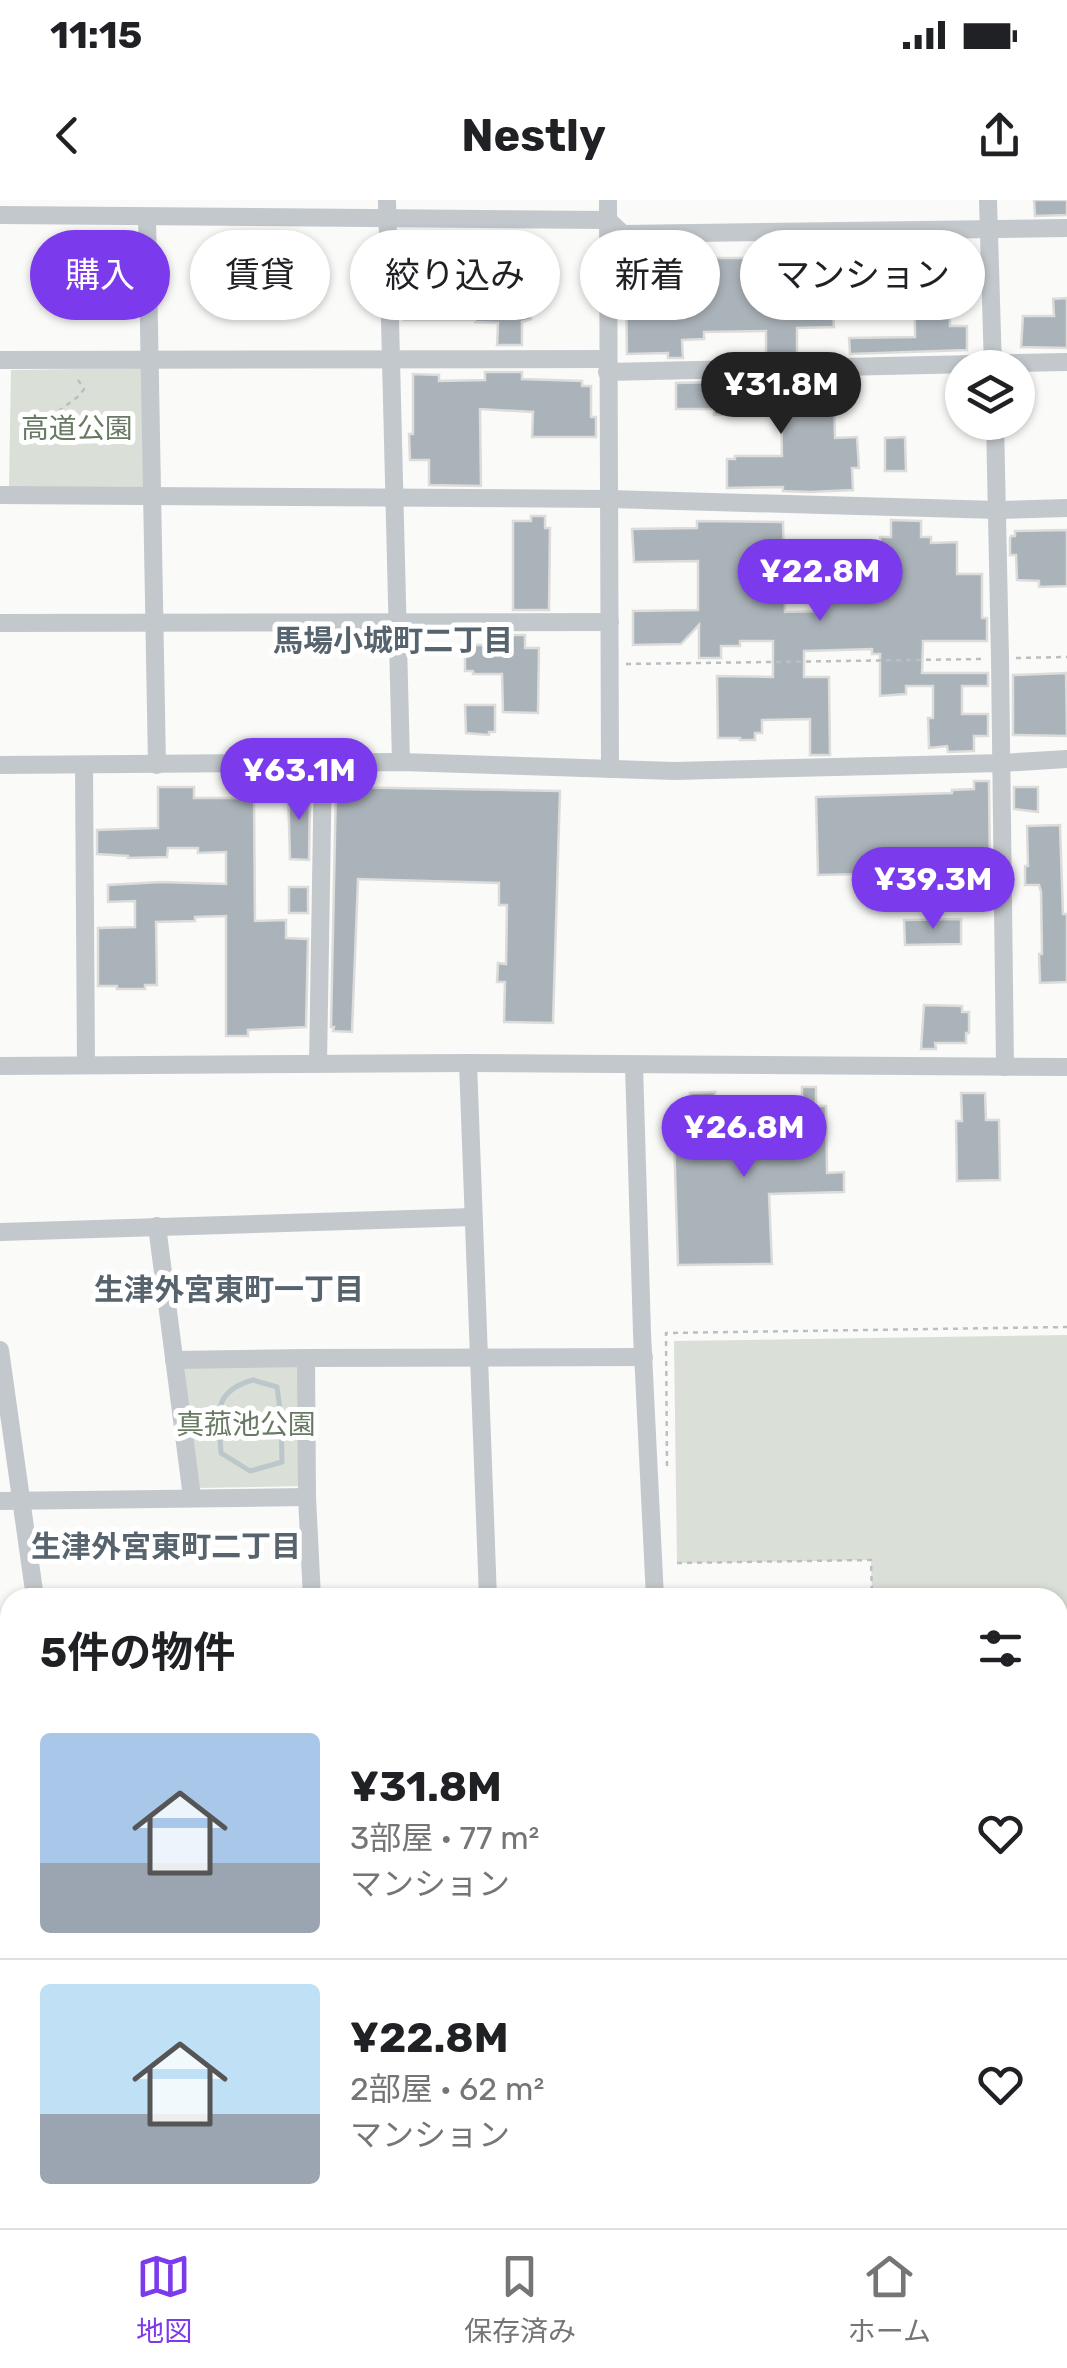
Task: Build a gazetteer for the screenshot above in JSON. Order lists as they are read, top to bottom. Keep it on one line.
{"districts":["馬場小城町二丁目","生津外宮東町一丁目","生津外宮東町二丁目"],"parks":["高道公園","真菰池公園"],"page":{"status":"11:15","header":"Nestly","chip":["購入","賃貸","絞り込み","新着","マンション"],"price":["¥31.8M","¥22.8M","¥63.1M","¥39.3M","¥26.8M"],"heading":"5件の物件","list":[{"name":"¥31.8M","note":"3部屋 · 77 m² · マンション"},{"name":"¥22.8M","note":"2部屋 · 62 m² · マンション"}],"tabs":["地図","保存済み","ホーム"]}}
